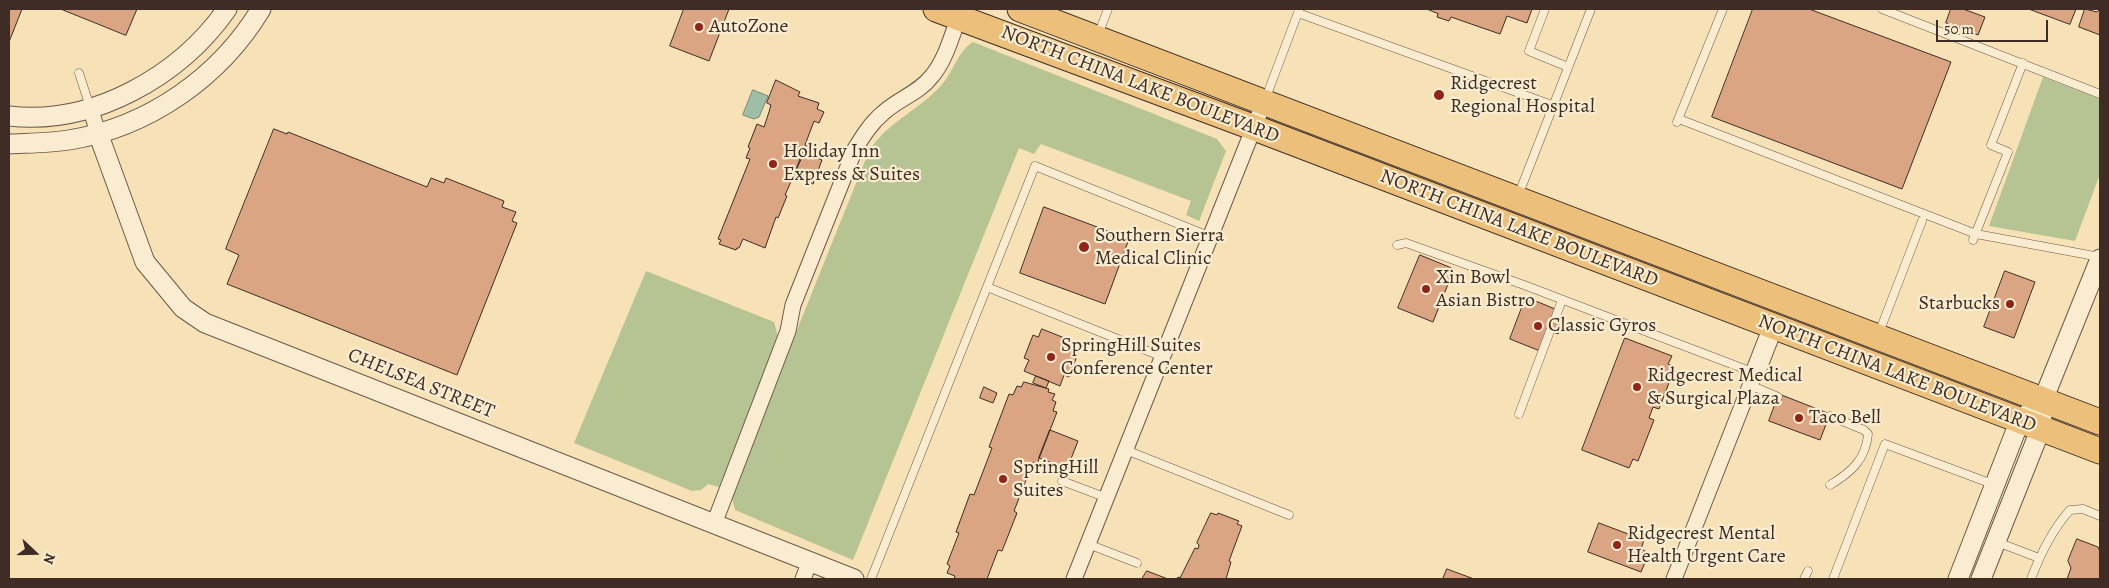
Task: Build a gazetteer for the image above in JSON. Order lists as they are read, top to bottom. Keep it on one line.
{"streets":{"main road":["NORTH CHINA LAKE BOULEVARD"],"street":["CHELSEA STREET"]},"places":["AutoZone","Ridgecrest Regional Hospital","Holiday Inn Express & Suites","Southern Sierra Medical Clinic","Xin Bowl Asian Bistro","Starbucks","Classic Gyros","SpringHill Suites Conference Center","Ridgecrest Medical & Surgical Plaza","Taco Bell","SpringHill Suites","Ridgecrest Mental Health Urgent Care"],"scale_bar":"50 m","north":"right"}
